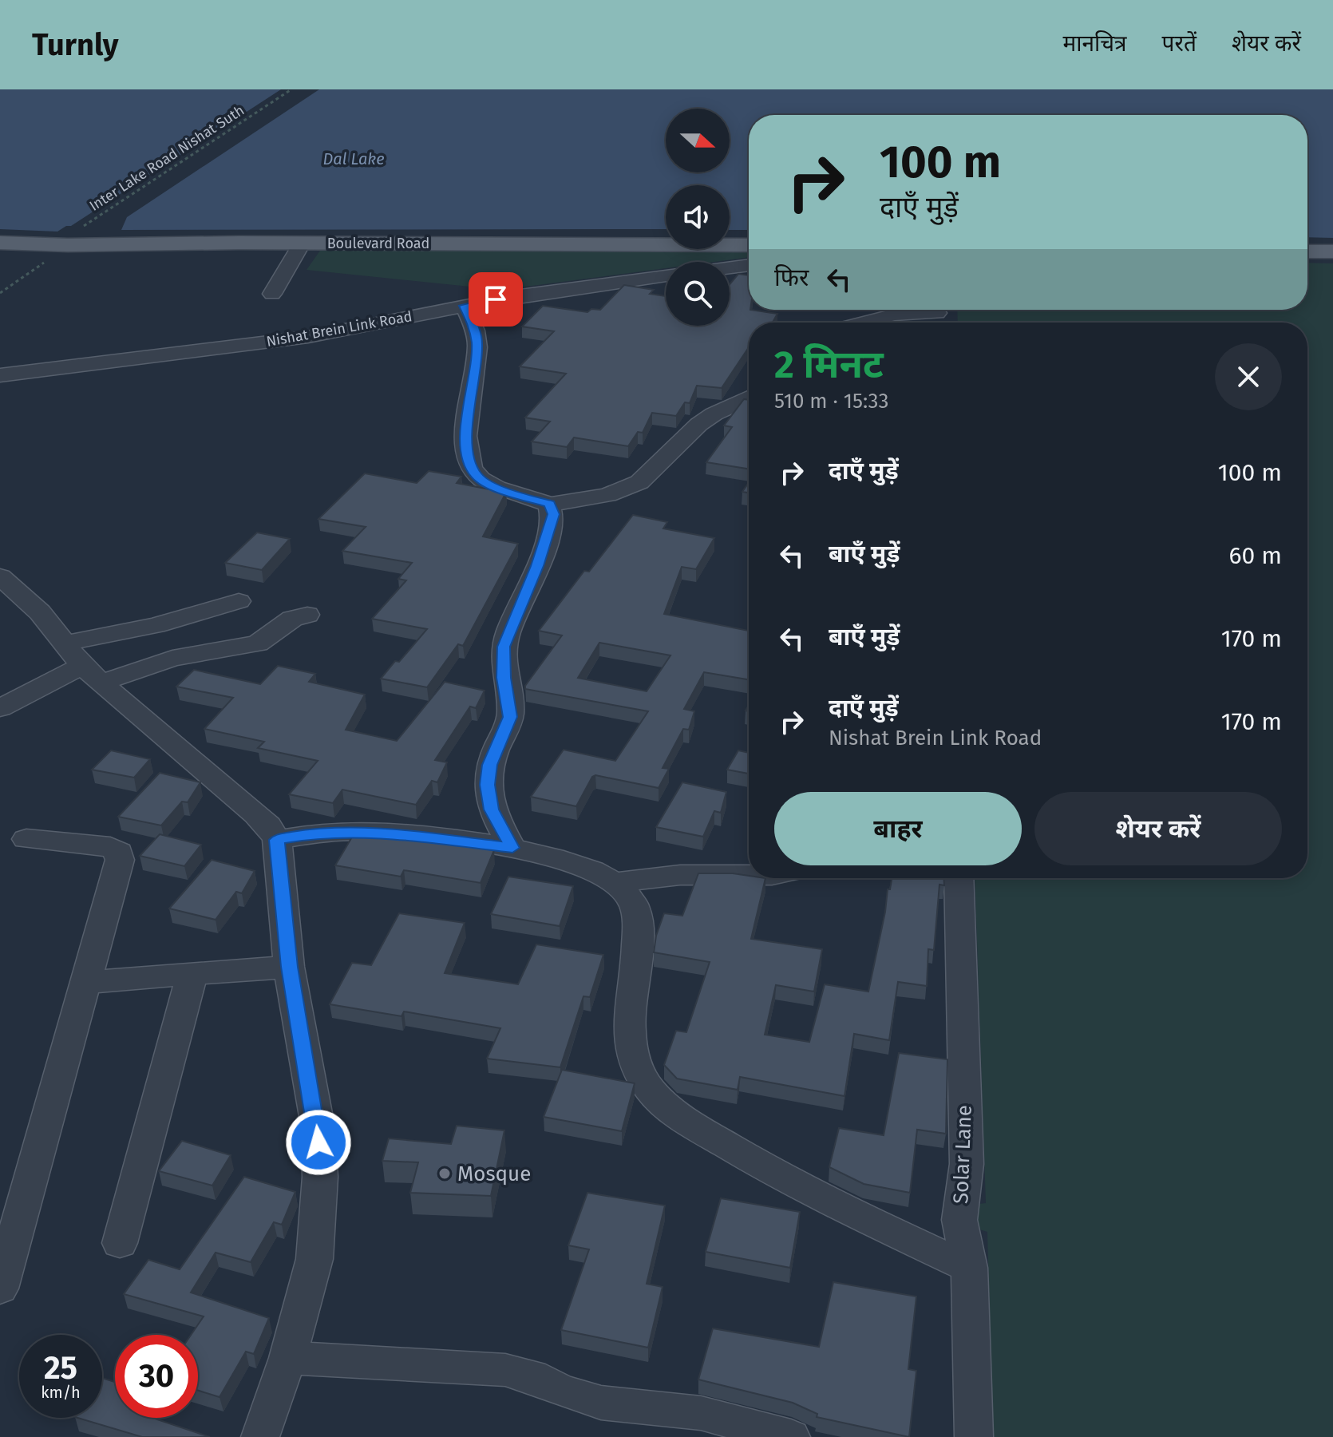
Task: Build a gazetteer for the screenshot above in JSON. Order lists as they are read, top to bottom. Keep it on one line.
{"streets":{"main road":["Boulevard Road"],"street":["Nishat Brein Link Road","Solar Lane"],"path":["Inter Lake Road Nishat Suth"]},"crossings":[["Inter Lake Road Nishat Suth","Boulevard Road"]],"water":["Dal Lake"],"places":["Mosque"],"north":"right","page":{"header":"Turnly","nav":["मानचित्र","परतें","शेयर करें"],"turn":["100 m","दाएँ मुड़ें"],"then":"फिर","heading":["2 मिनट","510 m · 15:33"],"list":[{"name":"दाएँ मुड़ें","value":"100 m"},{"name":"बाएँ मुड़ें","value":"60 m"},{"name":"बाएँ मुड़ें","value":"170 m"},{"name":"दाएँ मुड़ें","note":"Nishat Brein Link Road","value":"170 m"}],"buttons":["बाहर","शेयर करें"],"speed":"25 km/h","limit":"30"}}
